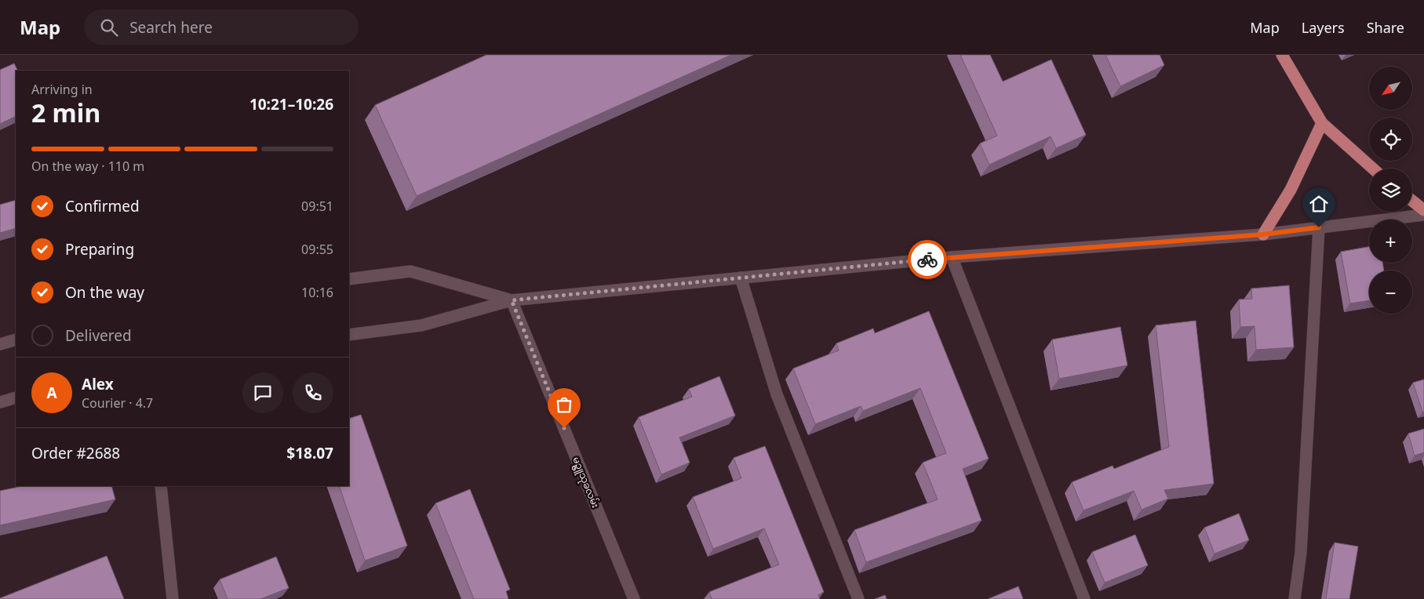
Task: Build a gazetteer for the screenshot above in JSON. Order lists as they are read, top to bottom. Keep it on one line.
{"streets":{"street":["မဥ္ဇူသုခလမ်း"]},"north":"bottom left","page":{"header":"Map","search":"Search here","nav":["Map","Layers","Share"],"map_buttons":["+","−"],"heading":["2 min","Arriving in","10:21–10:26"],"panel":["Alex","Courier · 4.7","Order #2688","$18.07"],"bar":"On the way · 110 m","list":[["Confirmed","09:51"],["Preparing","09:55"],["On the way","10:16"],"Delivered"],"round":"A"}}
